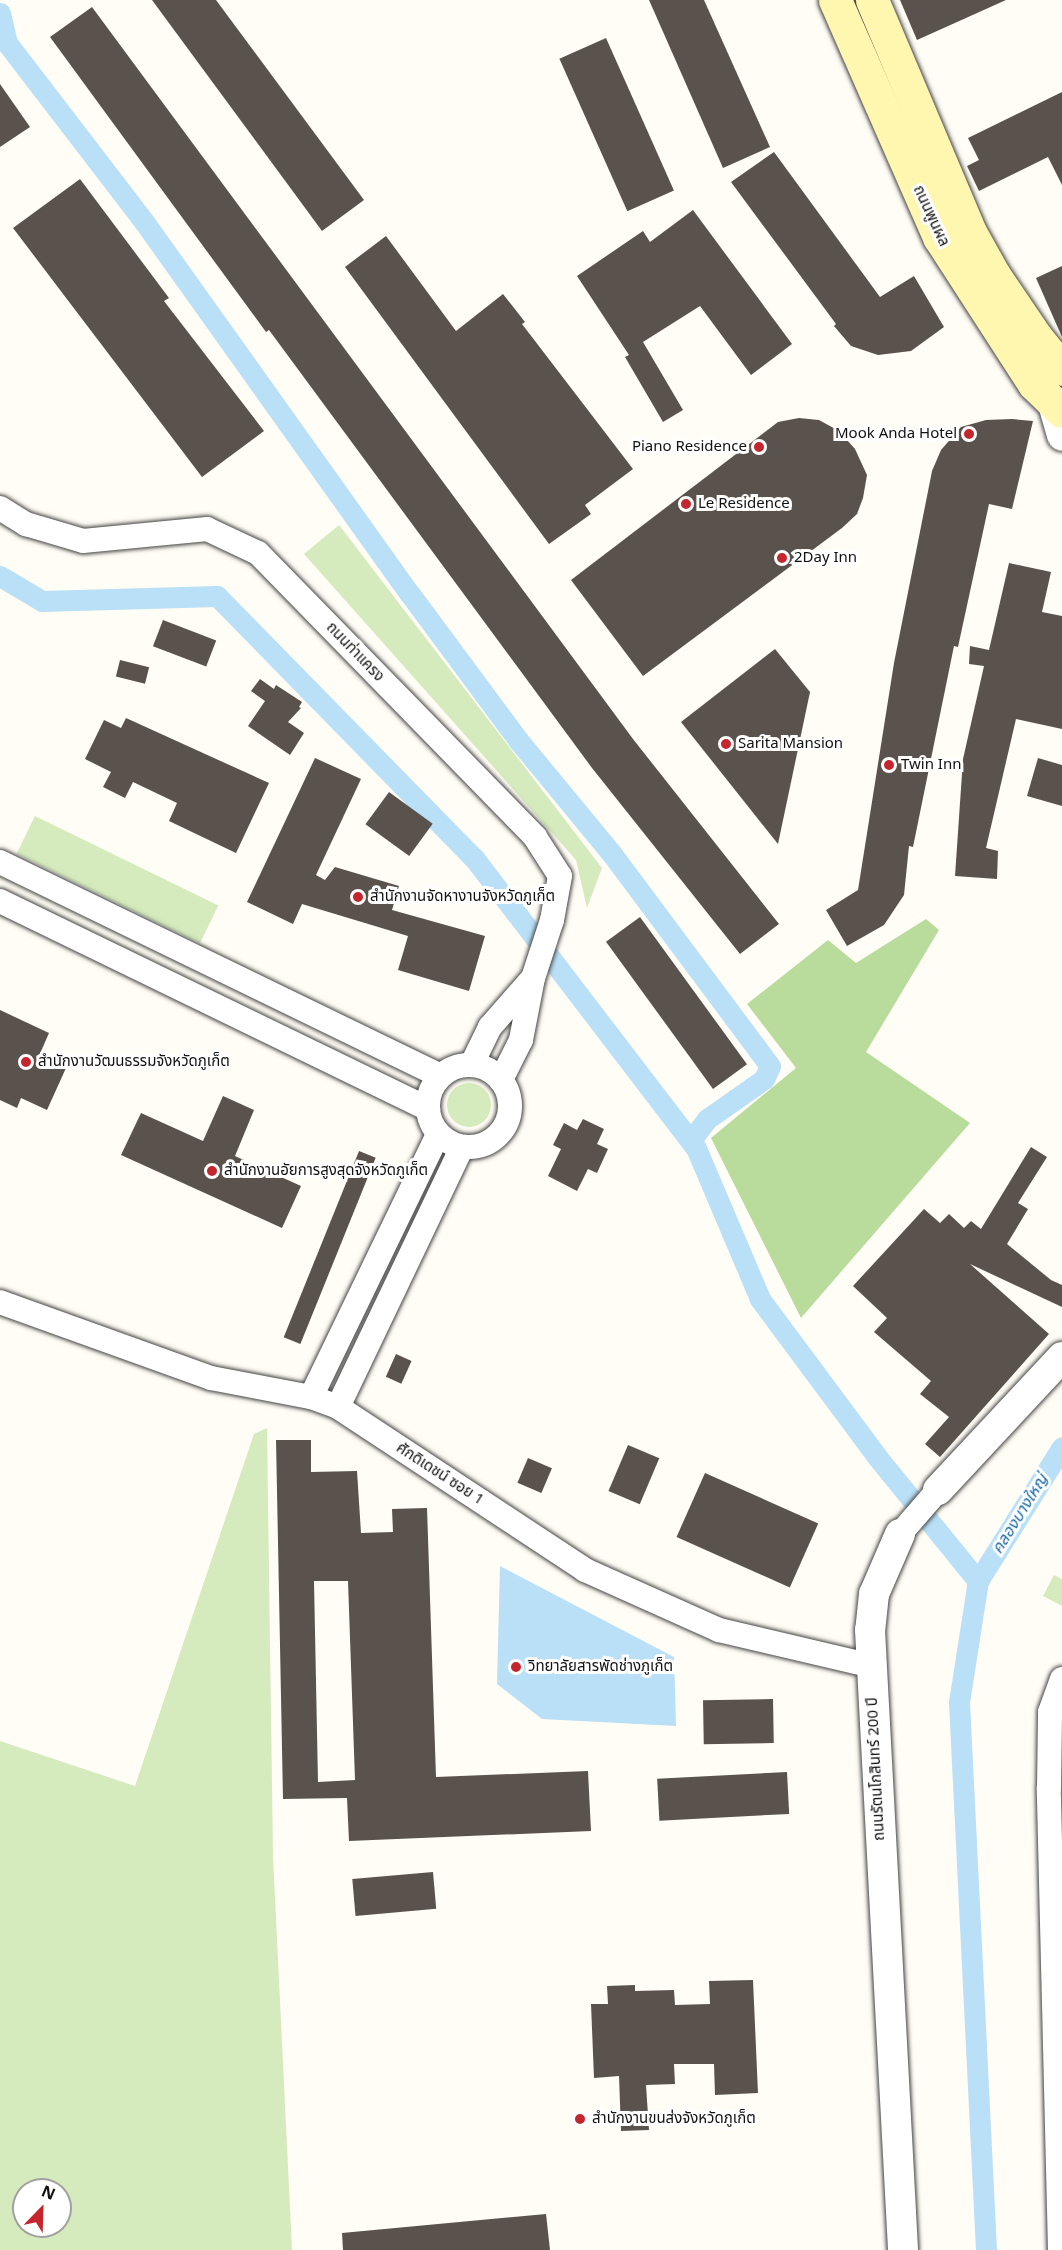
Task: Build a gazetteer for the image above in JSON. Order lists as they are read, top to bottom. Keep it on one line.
{"streets":{"main road":["ถนนพูนผล"],"street":["ถนนท่าแครง","ศักดิเดชน์ ซอย 1","ถนนรัตนโกสินทร์ 200 ปี"]},"crossings":[["ศักดิเดชน์ ซอย 1","ถนนรัตนโกสินทร์ 200 ปี"]],"water":["คลองบางใหญ่"],"places":["Mook Anda Hotel","Piano Residence","Le Residence","2Day Inn","Sarita Mansion","Twin Inn","สำนักงานจัดหางานจังหวัดภูเก็ต","สำนักงานวัฒนธรรมจังหวัดภูเก็ต","สำนักงานอัยการสูงสุดจังหวัดภูเก็ต","วิทยาลัยสารพัดช่างภูเก็ต","สำนักงานขนส่งจังหวัดภูเก็ต"],"north":"top right"}
